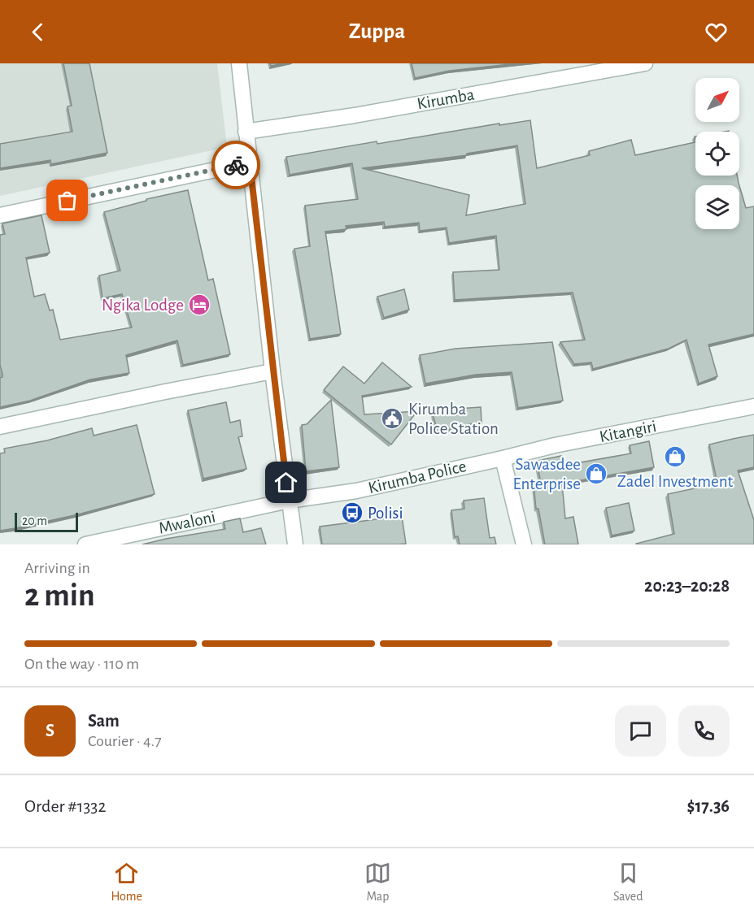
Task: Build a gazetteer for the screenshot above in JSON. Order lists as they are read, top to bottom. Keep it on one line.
{"streets":{"street":["Kirumba","Kitangiri","Kirumba Police","Mwaloni"]},"crossings":[["Kitangiri","Kirumba Police"],["Kirumba Police","Mwaloni"]],"places":{"hotel":["Ngika Lodge"],"public building":["Kirumba Police Station"],"shop":["Zadel Investment","Sawasdee Enterprise"],"bus stop":["Polisi"]},"scale_bar":"20 m","north":"top right","page":{"header":"Zuppa","scale":"20 m","heading":["2 min","Arriving in","20:23–20:28"],"panel":["Sam","Courier · 4.7","Order #1332","$17.36"],"bar":"On the way · 110 m","round":"S","tabs":["Home","Map","Saved"]}}
